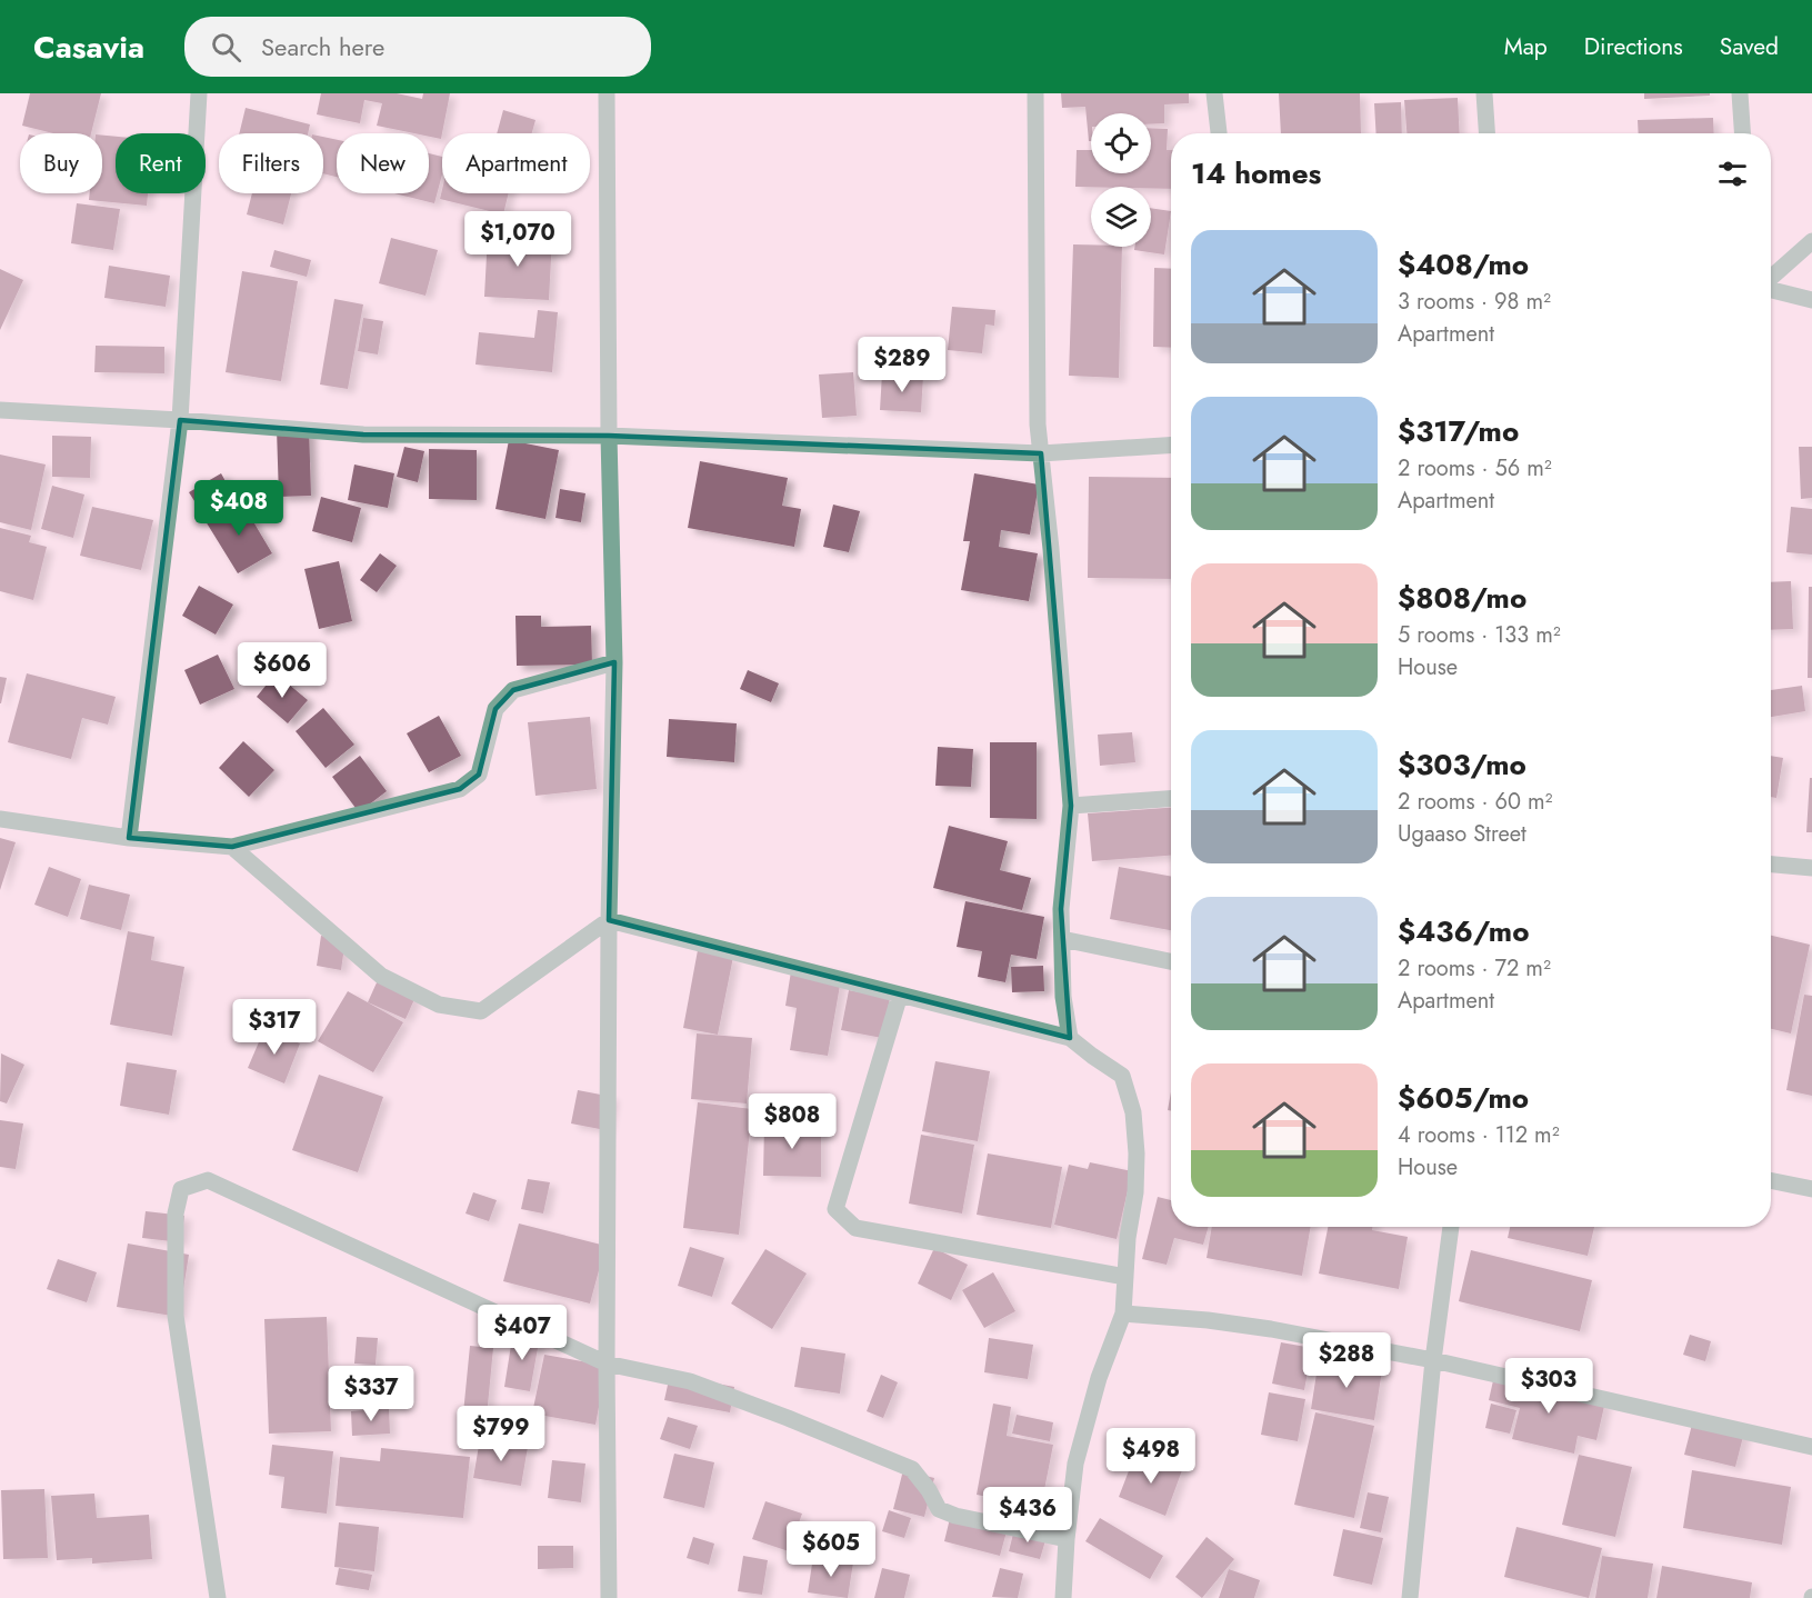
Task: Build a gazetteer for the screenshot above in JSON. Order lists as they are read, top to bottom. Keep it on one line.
{"page":{"header":"Casavia","search":"Search here","nav":["Map","Directions","Saved"],"chip":["Buy","Rent","Filters","New","Apartment"],"heading":"14 homes","price":["$1,070","$289","$408","$606","$317","$808","$407","$288","$303","$337","$799","$498","$436","$605"],"list":[{"name":"$408/mo","note":"3 rooms · 98 m² · Apartment"},{"name":"$317/mo","note":"2 rooms · 56 m² · Apartment"},{"name":"$808/mo","note":"5 rooms · 133 m² · House"},{"name":"$303/mo","note":"2 rooms · 60 m² · Ugaaso Street"},{"name":"$436/mo","note":"2 rooms · 72 m² · Apartment"},{"name":"$605/mo","note":"4 rooms · 112 m² · House"}]}}
